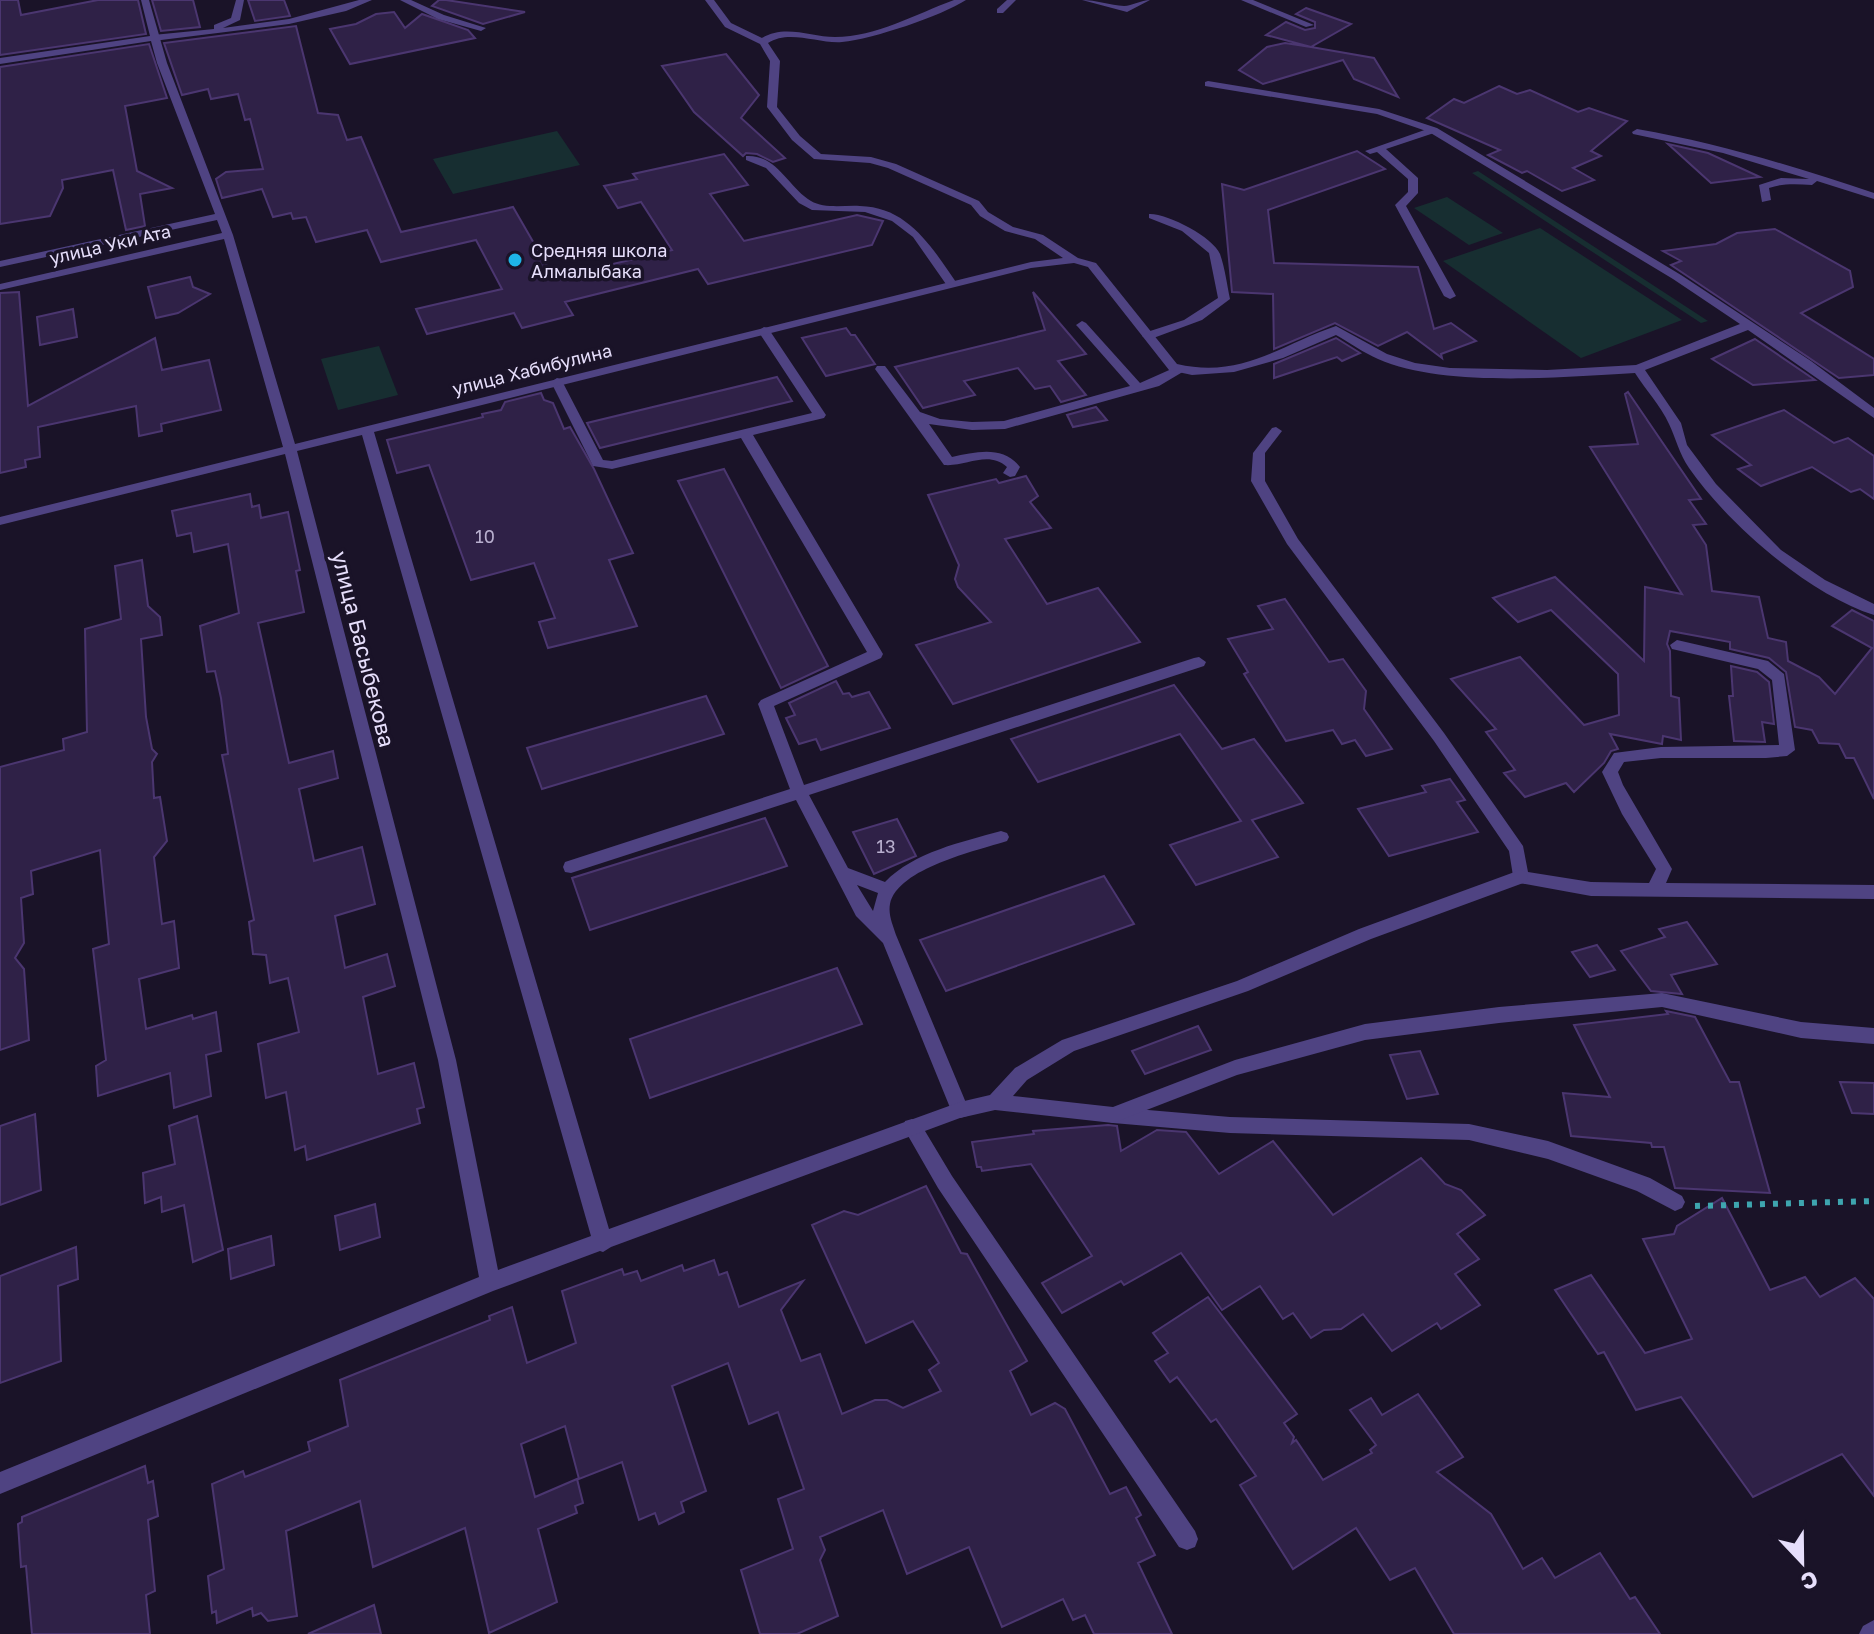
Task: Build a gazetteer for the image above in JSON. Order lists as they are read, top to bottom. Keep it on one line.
{"streets":{"street":["улица Уки Ата","улица Хабибулина","улица Басыбекова"]},"crossings":[["улица Уки Ата","улица Басыбекова"],["улица Хабибулина","улица Басыбекова"]],"places":["Средняя школа Алмалыбака"],"house_numbers":["10","13"],"north":"bottom"}
